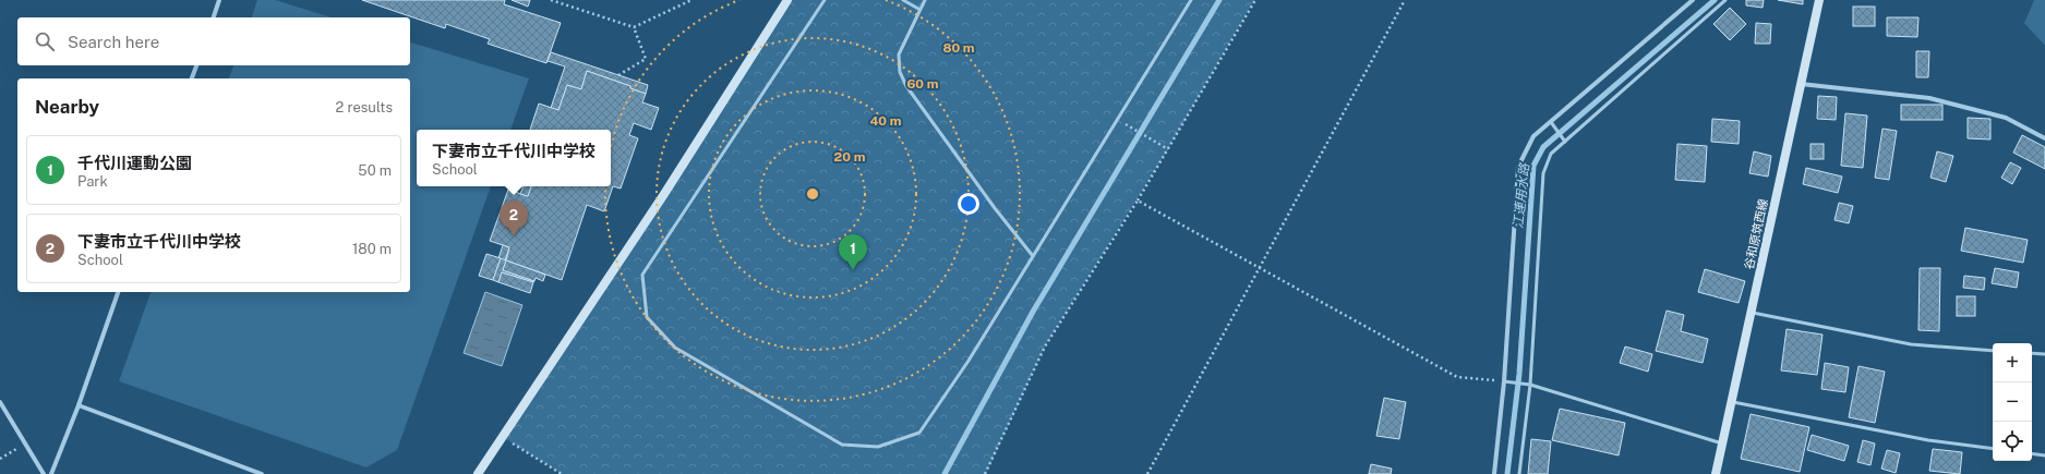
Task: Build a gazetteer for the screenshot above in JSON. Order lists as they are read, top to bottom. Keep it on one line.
{"streets":{"street":["谷和原筑西線"]},"water":["江連用水路"],"page":{"search":"Search here","heading":["Nearby","2 results"],"popup":["下妻市立千代川中学校","School"],"list":[{"mark":"1","name":"千代川運動公園","note":"Park","value":"50 m"},{"mark":"2","name":"下妻市立千代川中学校","note":"School","value":"180 m"}],"pins":["2","1"],"map_buttons":["+","−"]},"rings":["80 m","60 m","40 m","20 m"]}
